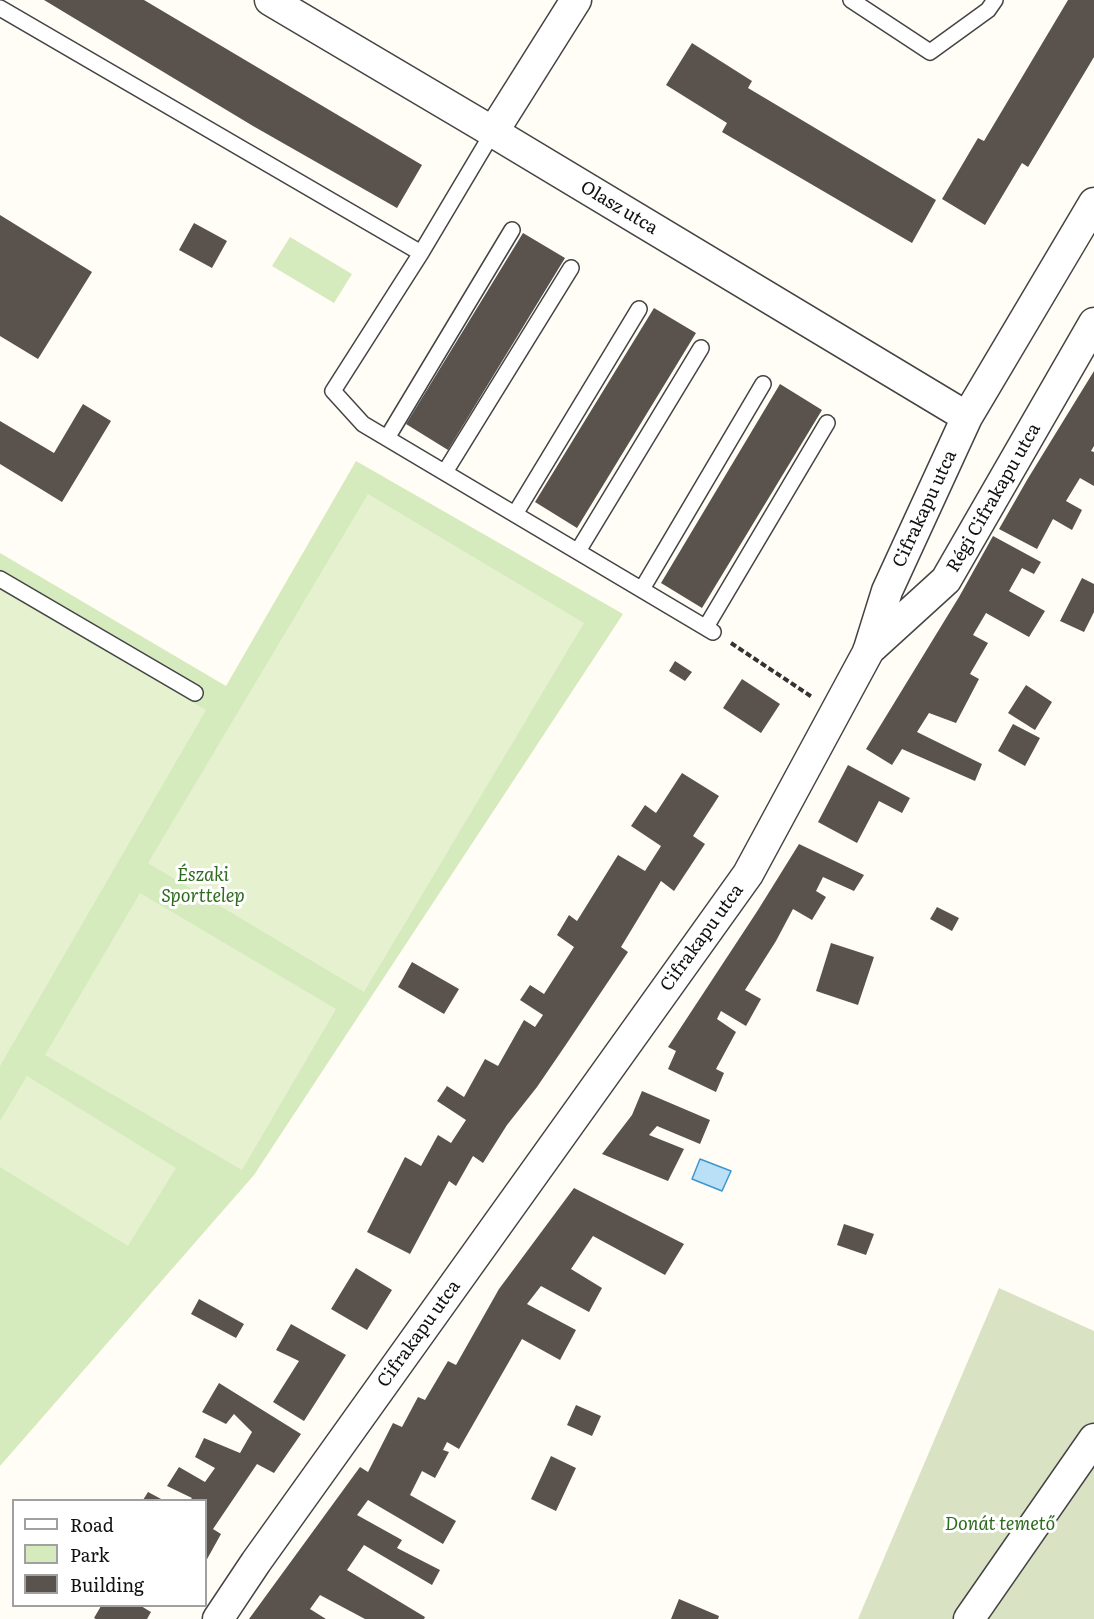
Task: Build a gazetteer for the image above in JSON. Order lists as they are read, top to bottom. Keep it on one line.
{"streets":{"street":["Olasz utca","Régi Cifrakapu utca","Cifrakapu utca"]},"crossings":[["Olasz utca","Cifrakapu utca"],["Régi Cifrakapu utca","Cifrakapu utca"]],"parks":["Északi Sporttelep","Donát temető"],"legend":["Road","Park","Building"]}
